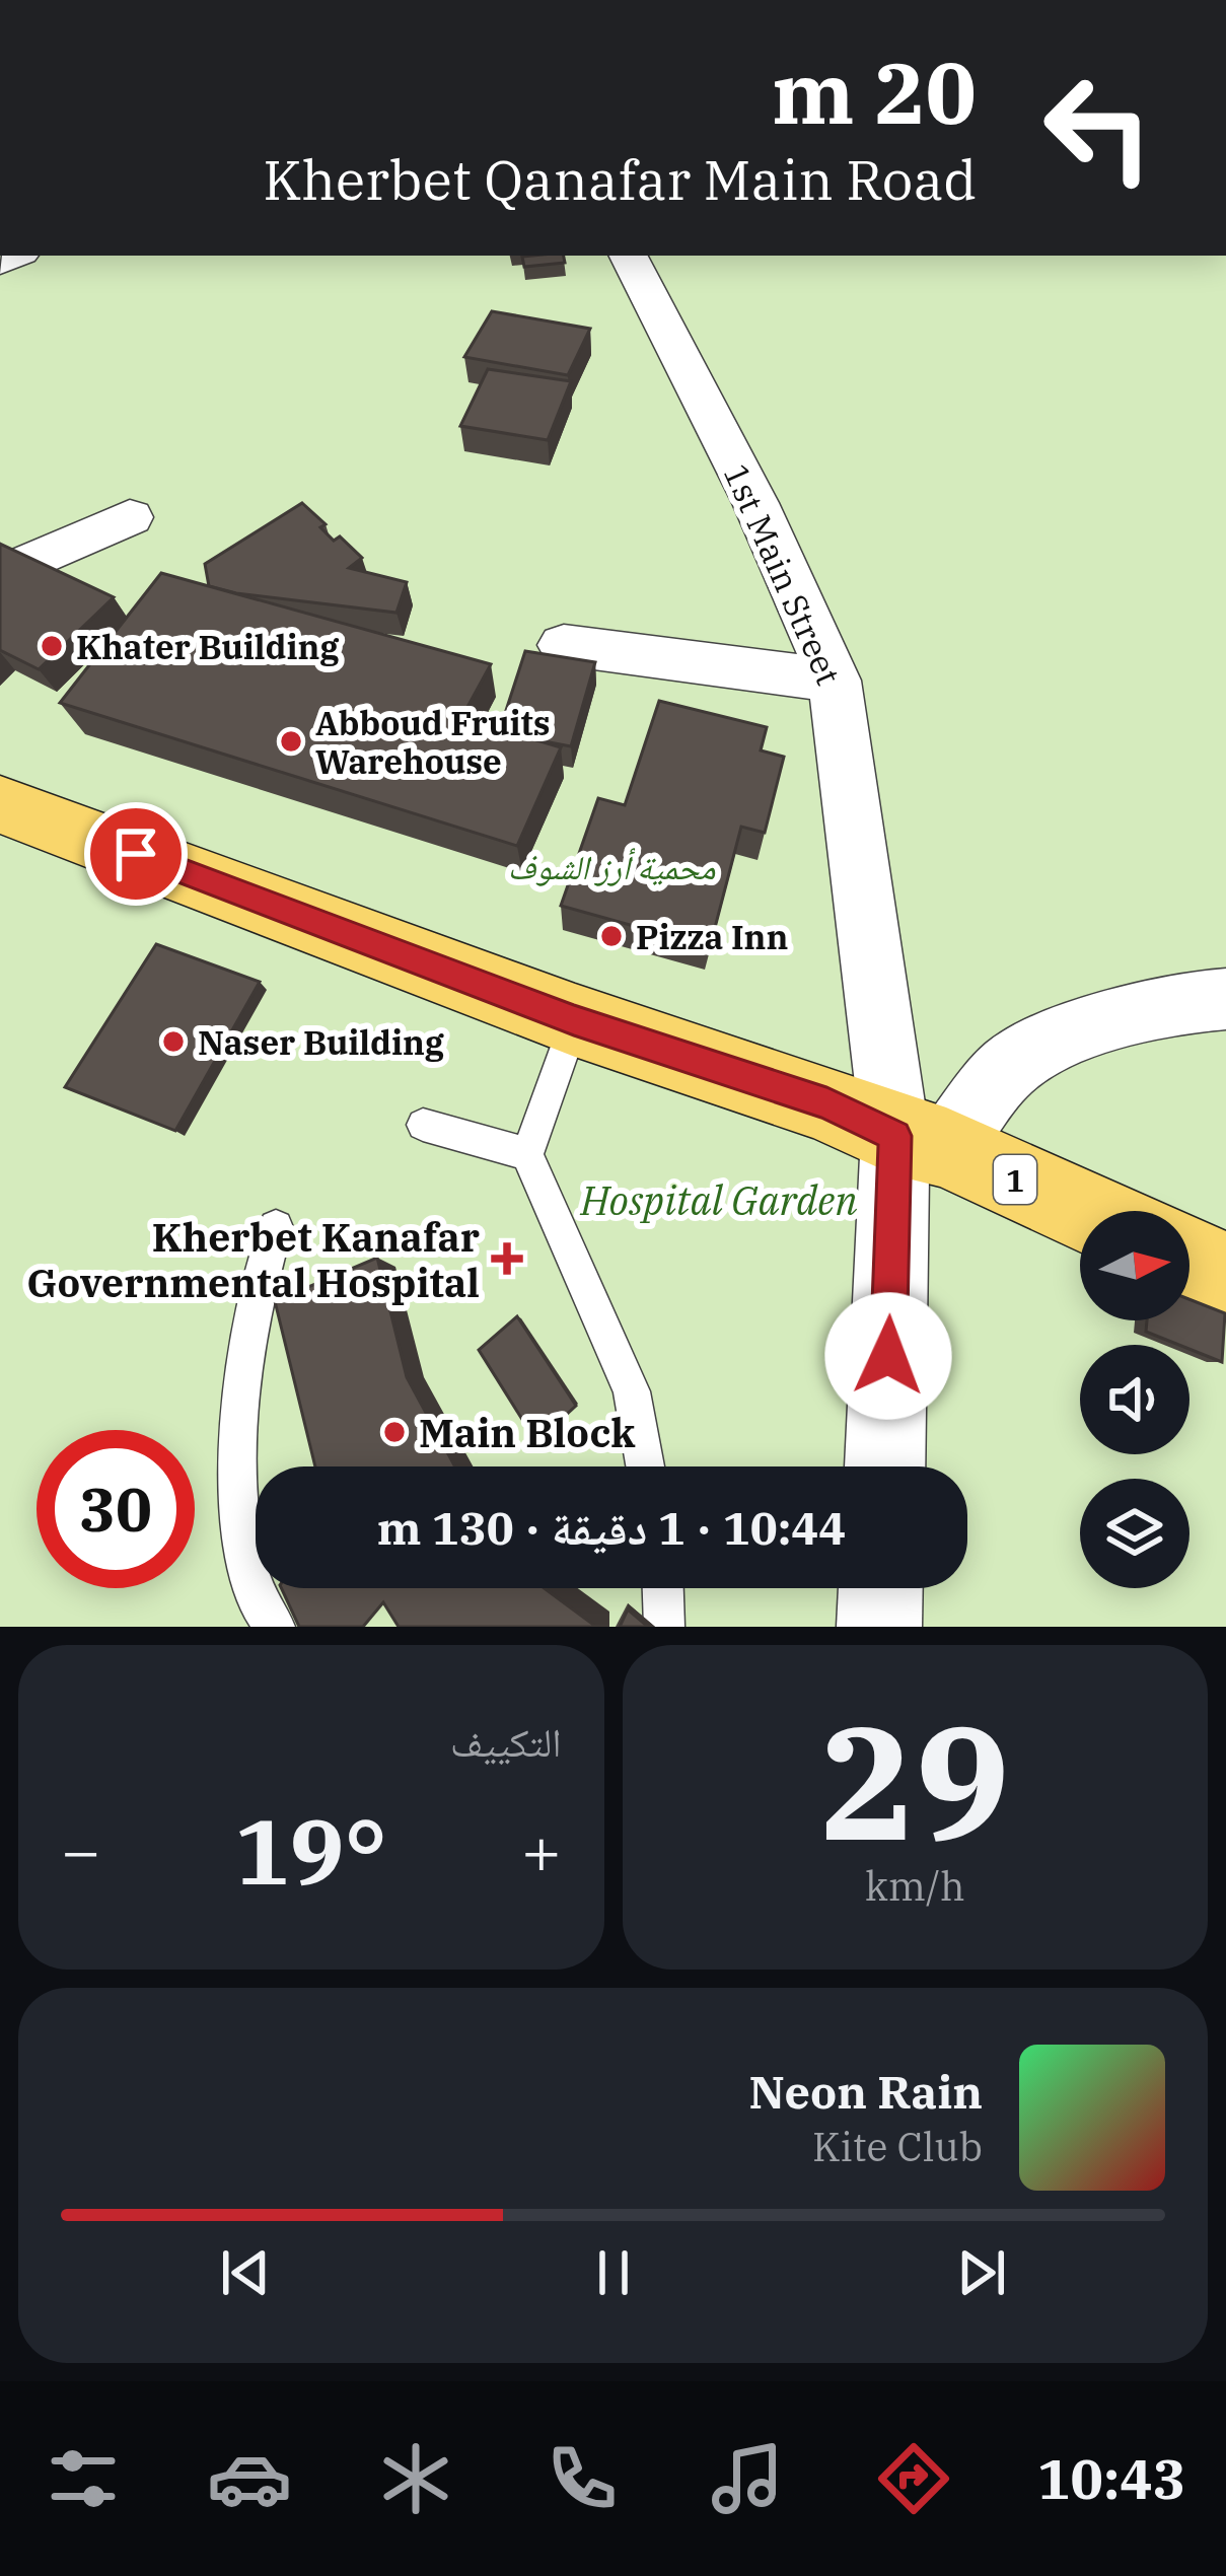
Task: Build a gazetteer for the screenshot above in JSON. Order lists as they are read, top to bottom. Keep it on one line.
{"streets":{"main road":["1"],"street":["1st Main Street"]},"crossings":[["1st Main Street","1"]],"parks":["محمية أرز الشوف","Hospital Garden"],"places":{"other":["Khater Building","Abboud Fruits Warehouse","Pizza Inn","Naser Building","Main Block"],"health":["Kherbet Kanafar Governmental Hospital"]},"north":"right","page":{"turn":["20 m","Kherbet Qanafar Main Road"],"limit":"30","trip":"10:44 · 1 دقيقة · 130 m","tile":[["29","km/h"],"التكييف"],"heat":["−","19°","+"],"song":["Neon Rain","Kite Club"],"tabs":"10:43"}}
